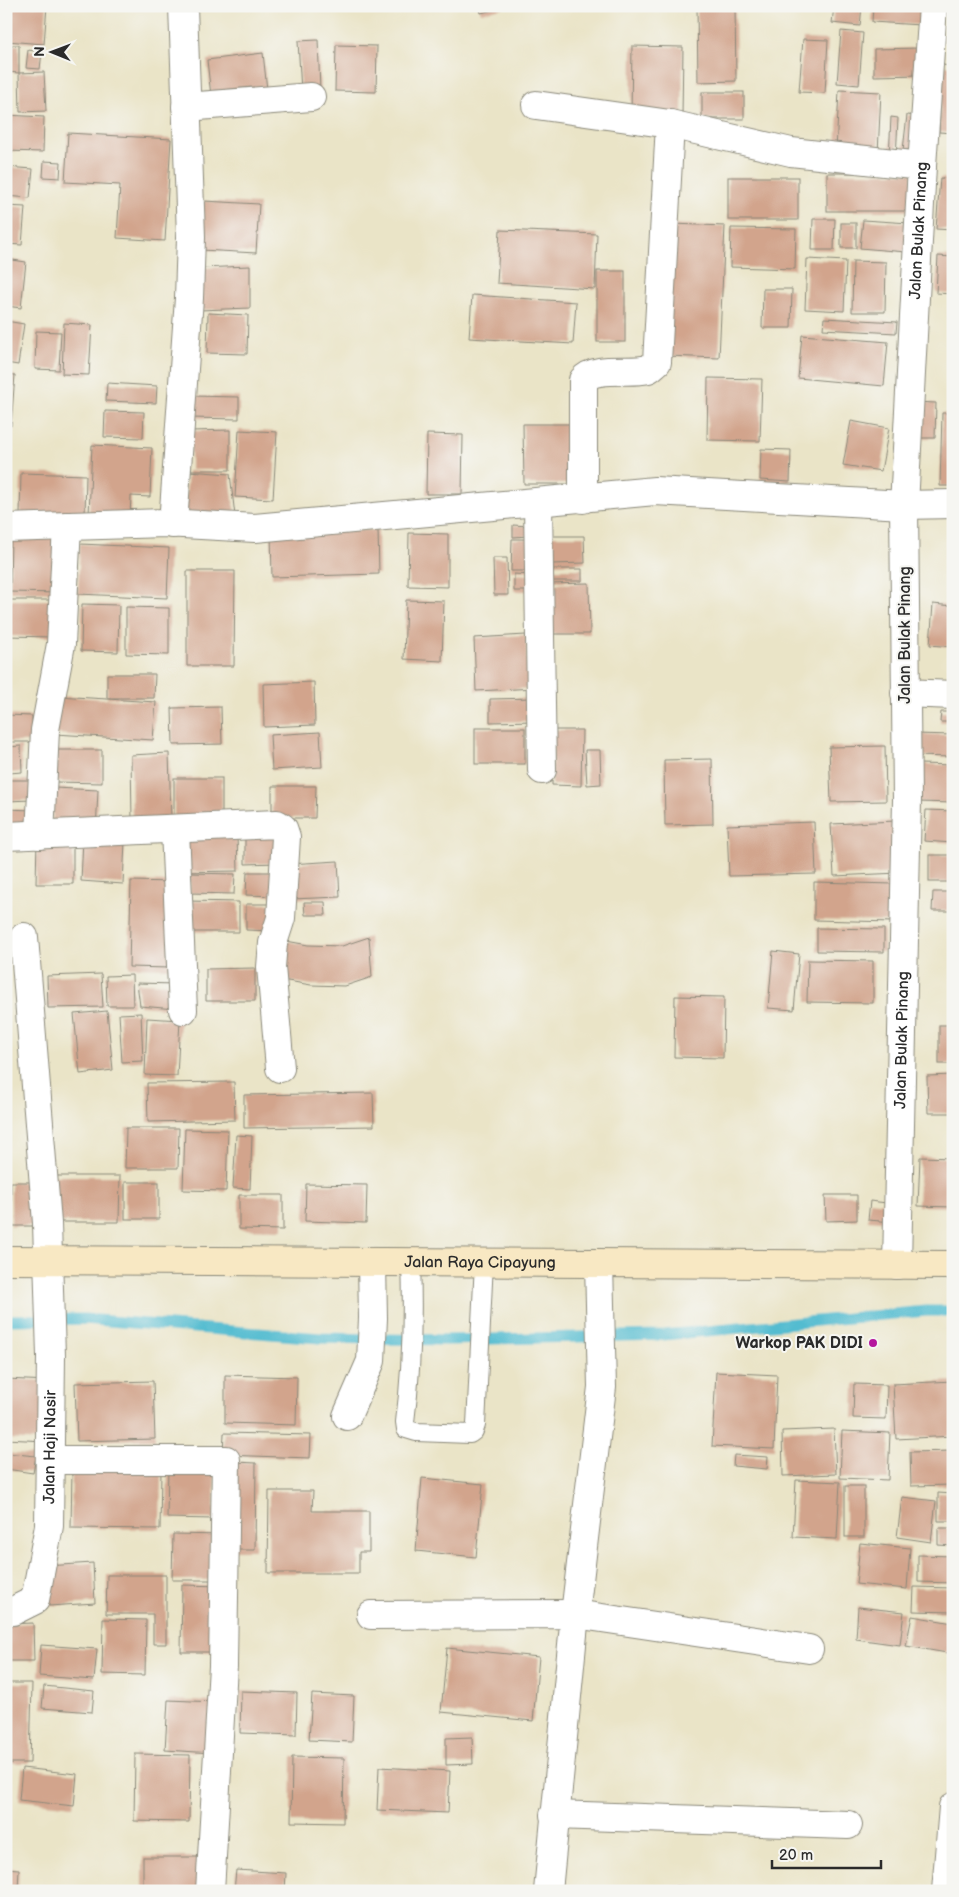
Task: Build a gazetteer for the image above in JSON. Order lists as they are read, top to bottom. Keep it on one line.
{"streets":{"main road":["Jalan Raya Cipayung"],"street":["Jalan Bulak Pinang","Jalan Haji Nasir"]},"crossings":[["Jalan Bulak Pinang","Jalan Raya Cipayung"],["Jalan Raya Cipayung","Jalan Haji Nasir"]],"places":["Warkop PAK DIDI"],"scale_bar":"20 m","north":"left"}
